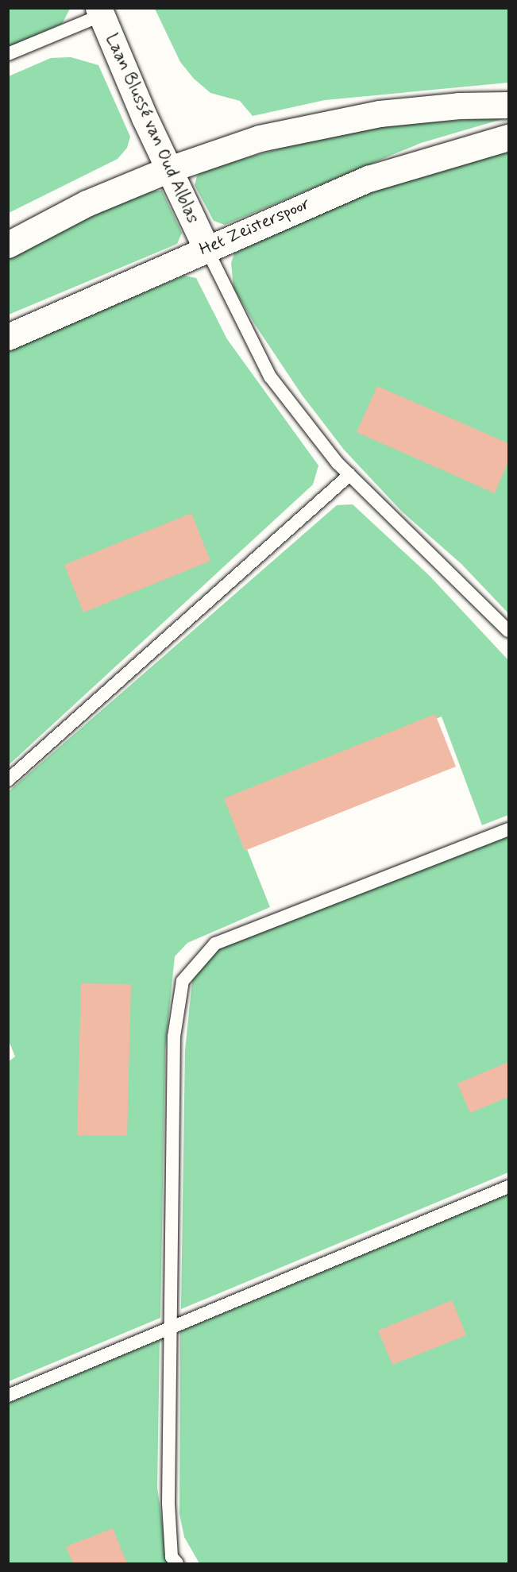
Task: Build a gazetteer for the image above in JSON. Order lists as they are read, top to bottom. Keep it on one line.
{"streets":{"street":["Laan Blussé van Oud Alblas","Het Zeisterspoor"]},"crossings":[["Laan Blussé van Oud Alblas","Het Zeisterspoor"]]}
